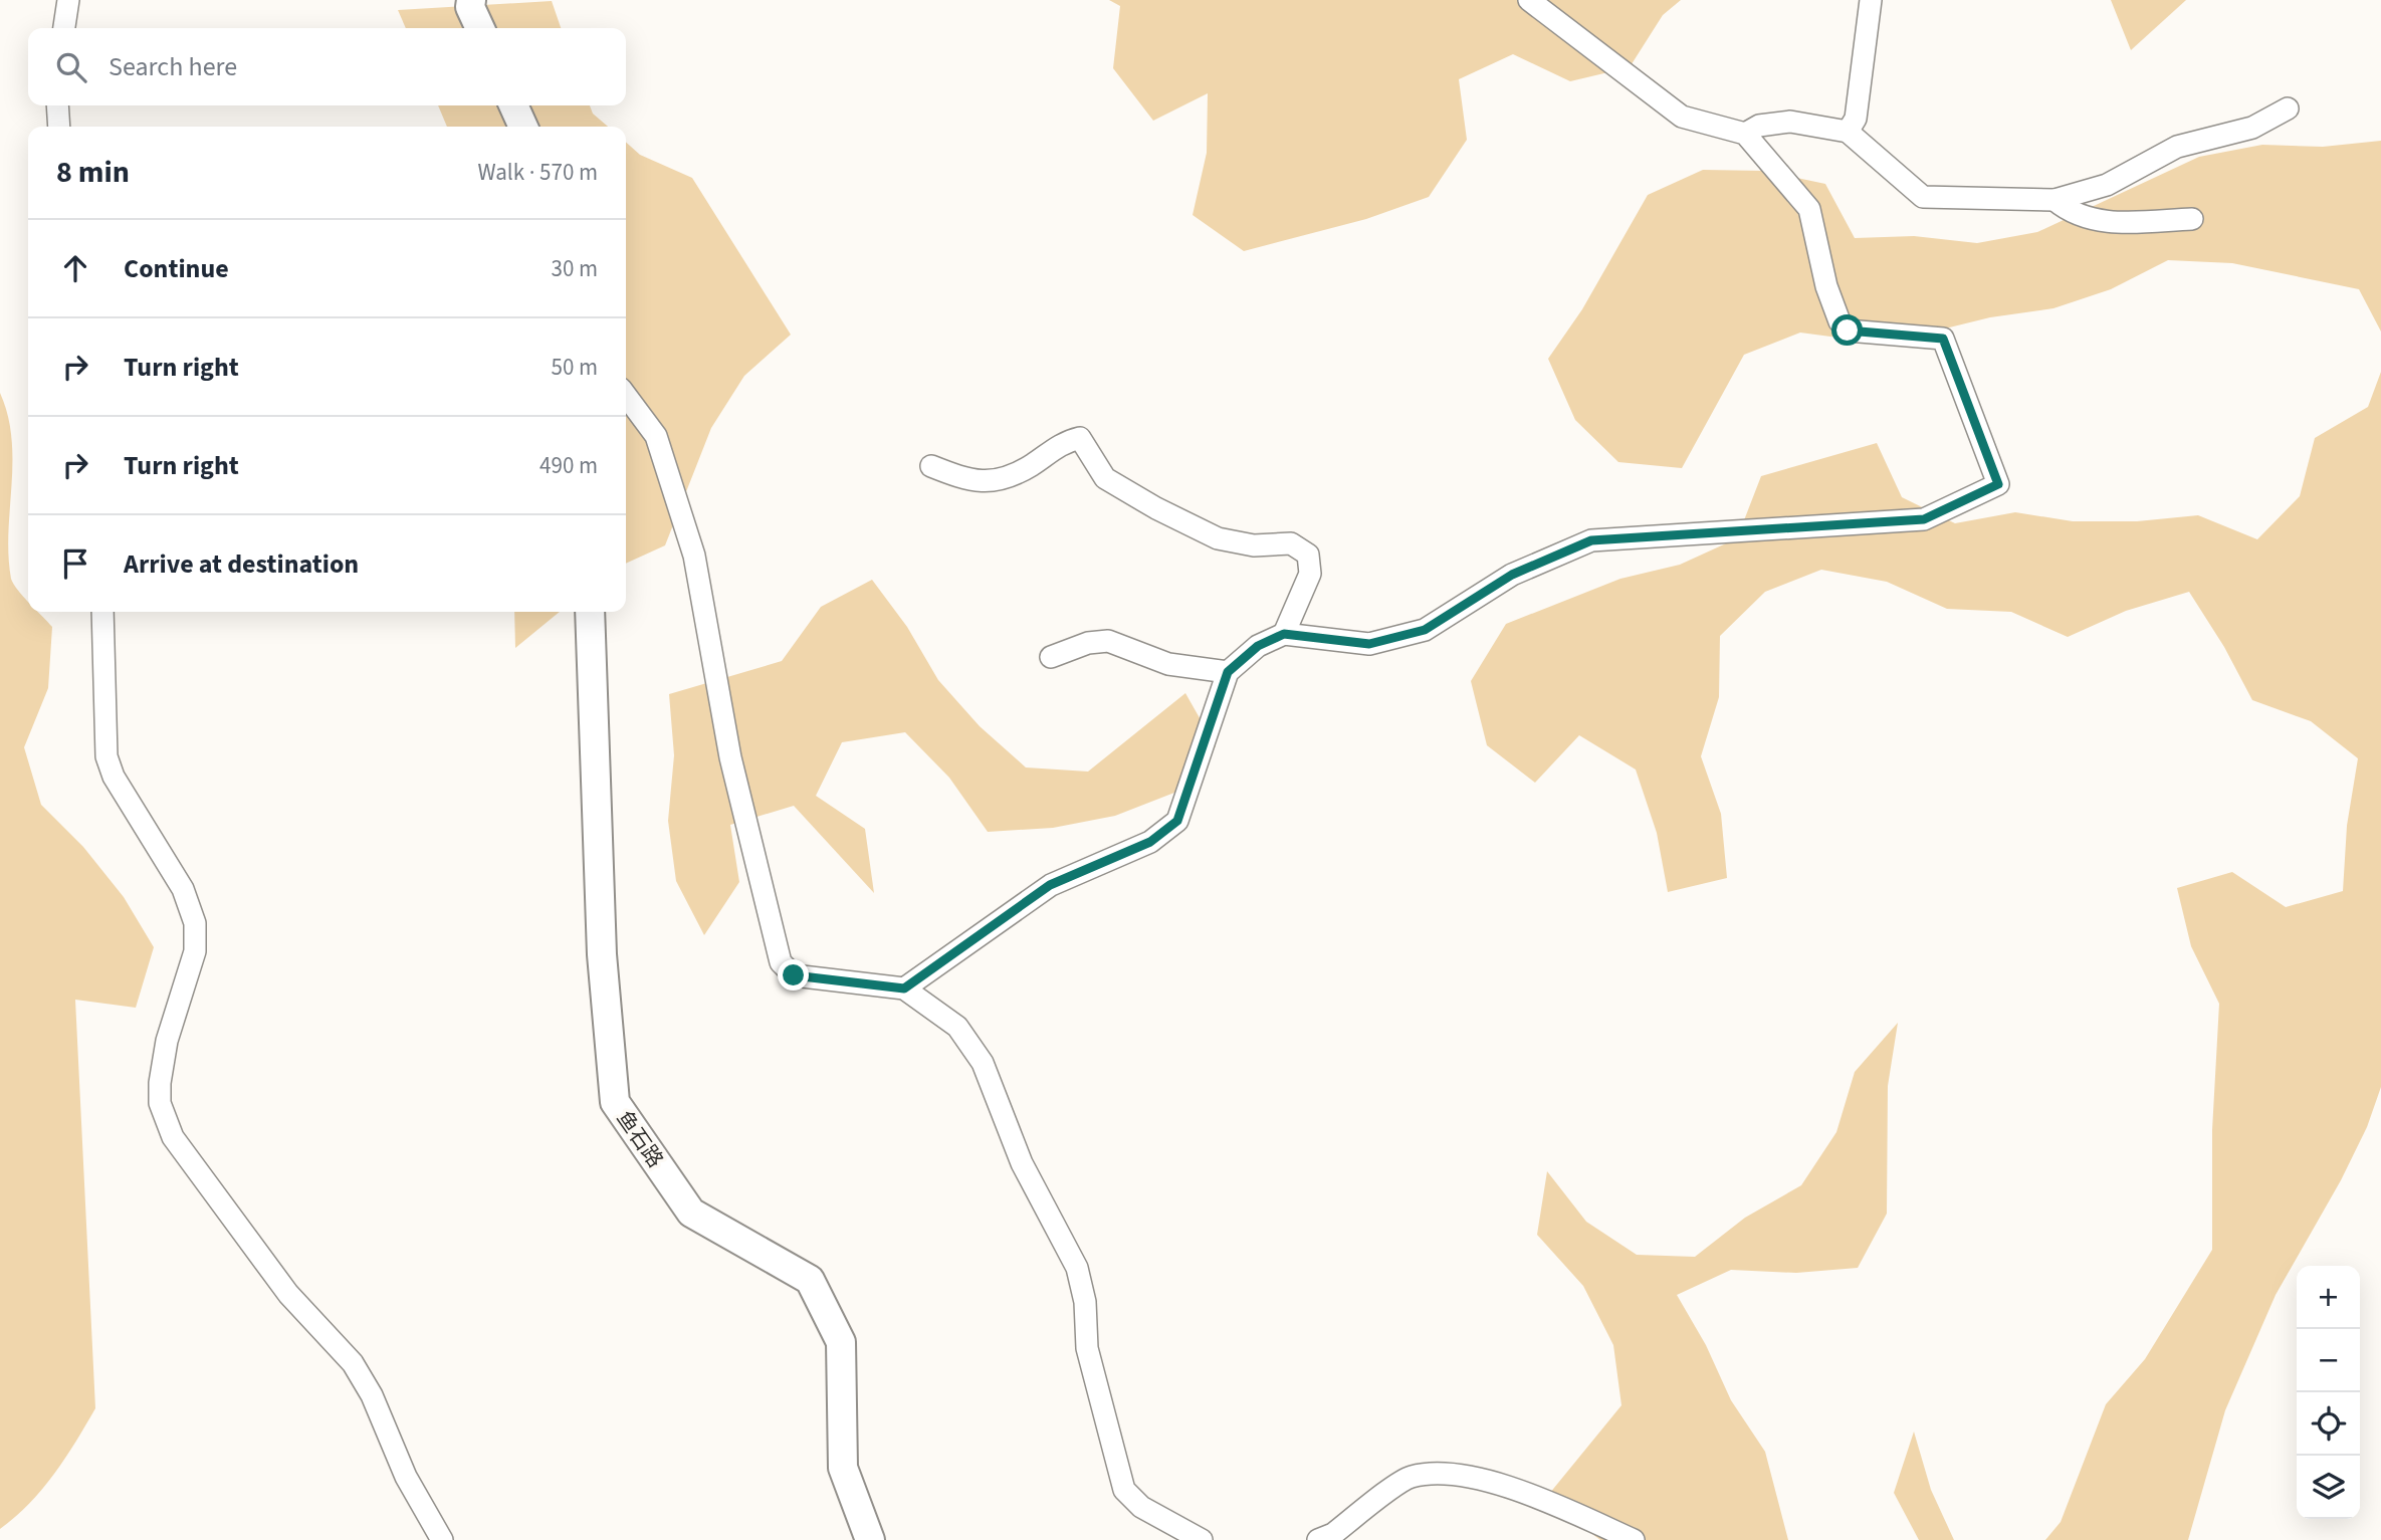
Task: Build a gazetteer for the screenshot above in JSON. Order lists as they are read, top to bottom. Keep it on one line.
{"streets":{"street":["鱼石路"]},"page":{"search":"Search here","heading":["8 min","Walk · 570 m"],"list":[["Continue","30 m"],["Turn right","50 m"],["Turn right","490 m"],"Arrive at destination"],"map_buttons":["+","−"]}}
